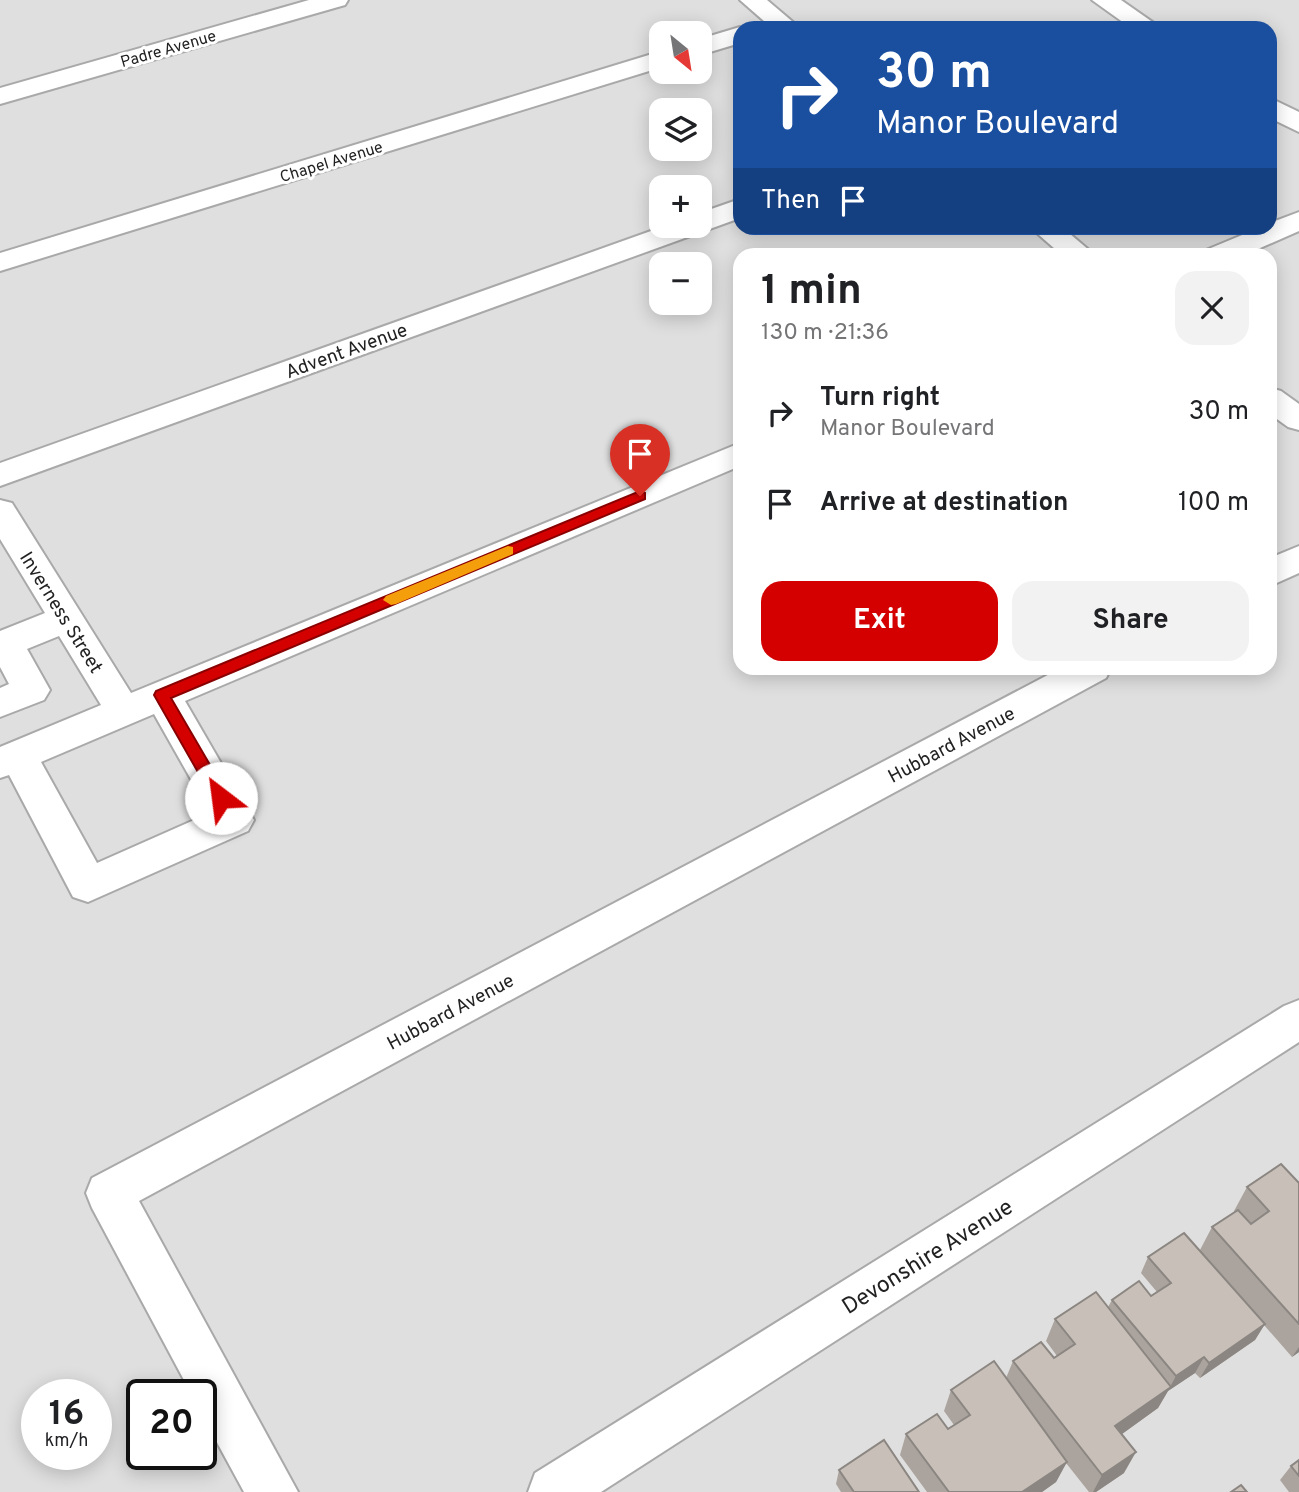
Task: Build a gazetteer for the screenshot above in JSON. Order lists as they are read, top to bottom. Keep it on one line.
{"streets":{"street":["Padre Avenue","Chapel Avenue","Advent Avenue","Inverness Street","Hubbard Avenue","Devonshire Avenue"]},"north":"bottom right","page":{"map_buttons":["+","−"],"turn":["30 m","Manor Boulevard"],"then":"Then","heading":["1 min","130 m · 21:36"],"list":[{"name":"Turn right","note":"Manor Boulevard","value":"30 m"},{"name":"Arrive at destination","value":"100 m"}],"buttons":["Exit","Share"],"speed":"16 km/h","limit":"20"}}
